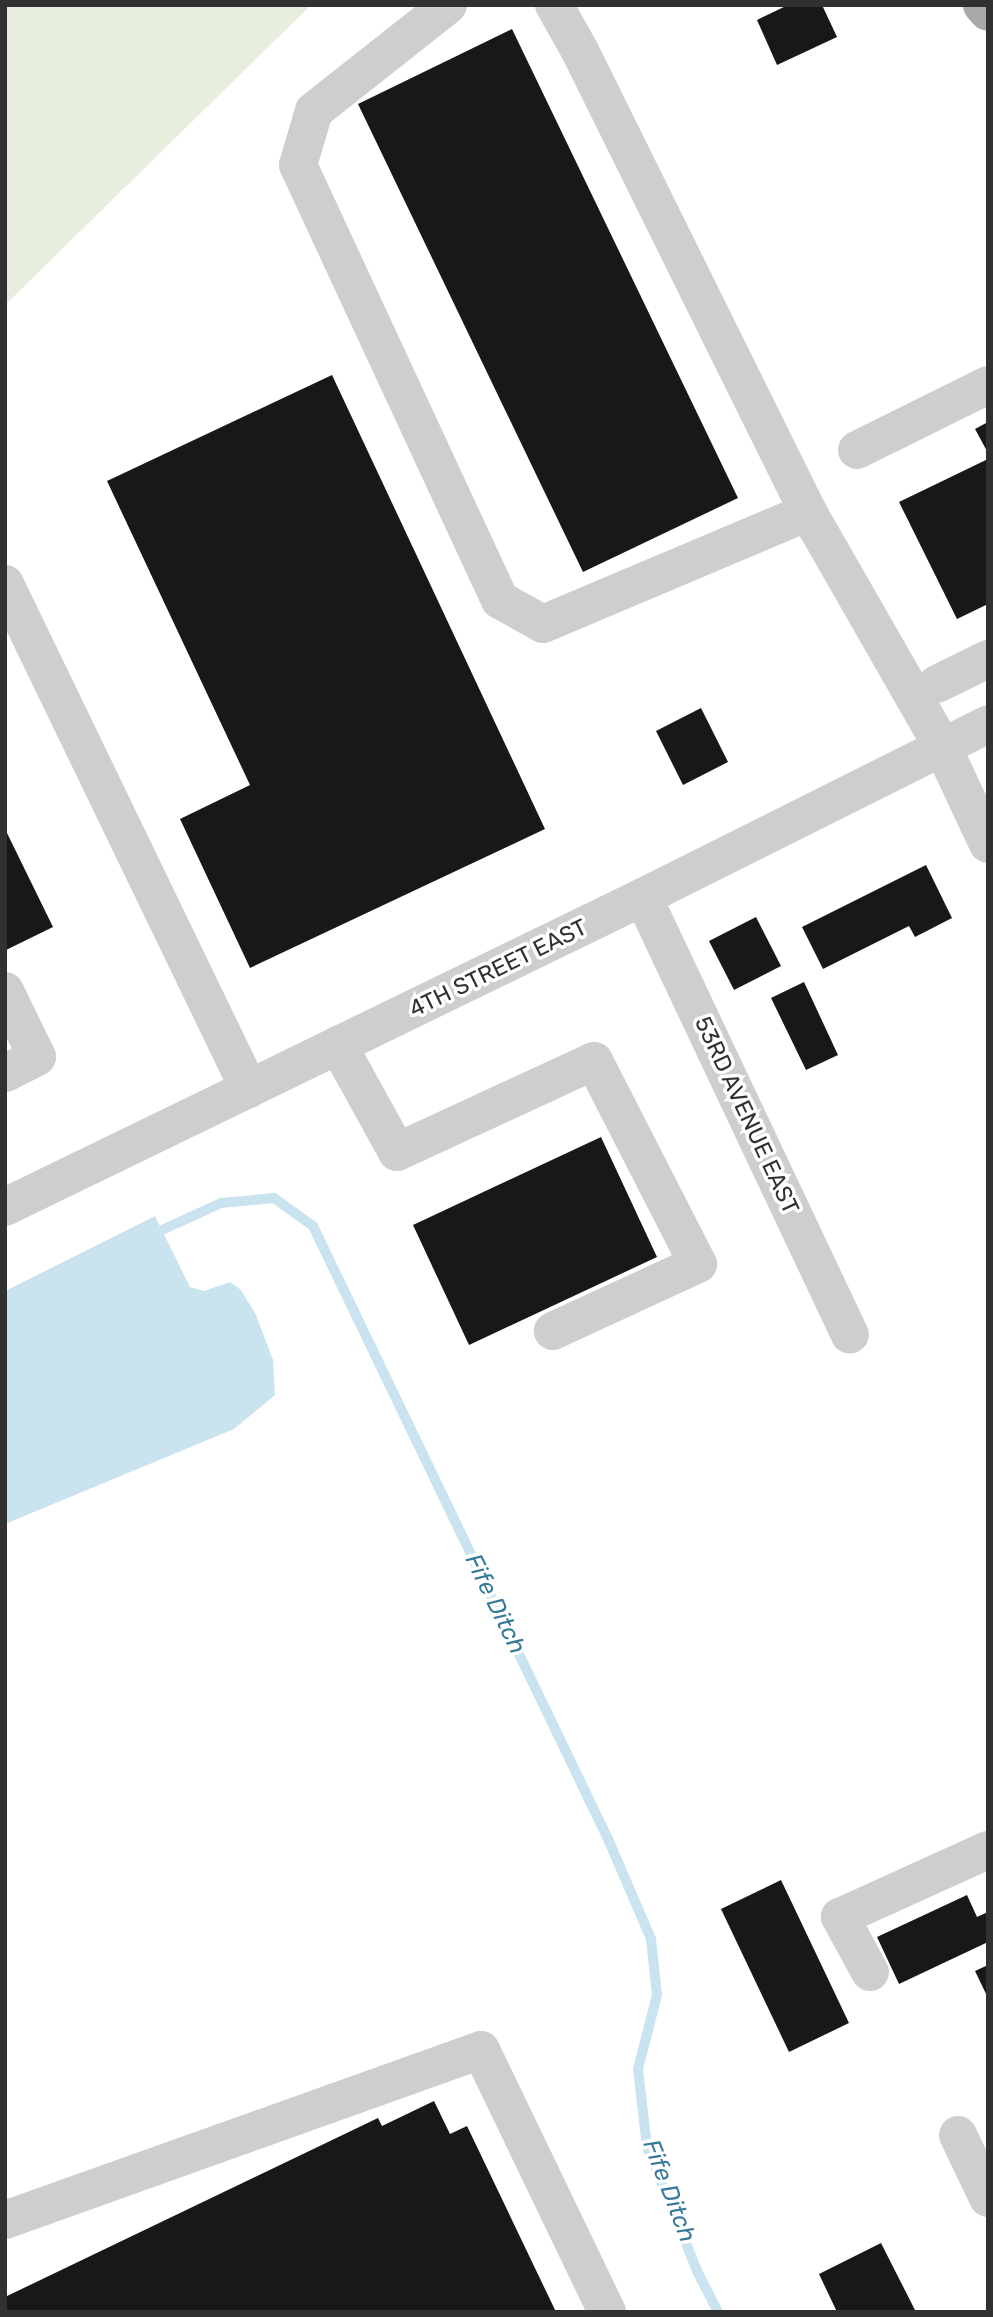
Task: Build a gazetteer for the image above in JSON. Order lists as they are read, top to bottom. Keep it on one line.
{"streets":{"street":["4TH STREET EAST","53RD AVENUE EAST"]},"crossings":[["4TH STREET EAST","53RD AVENUE EAST"]],"water":["Fife Ditch"]}
